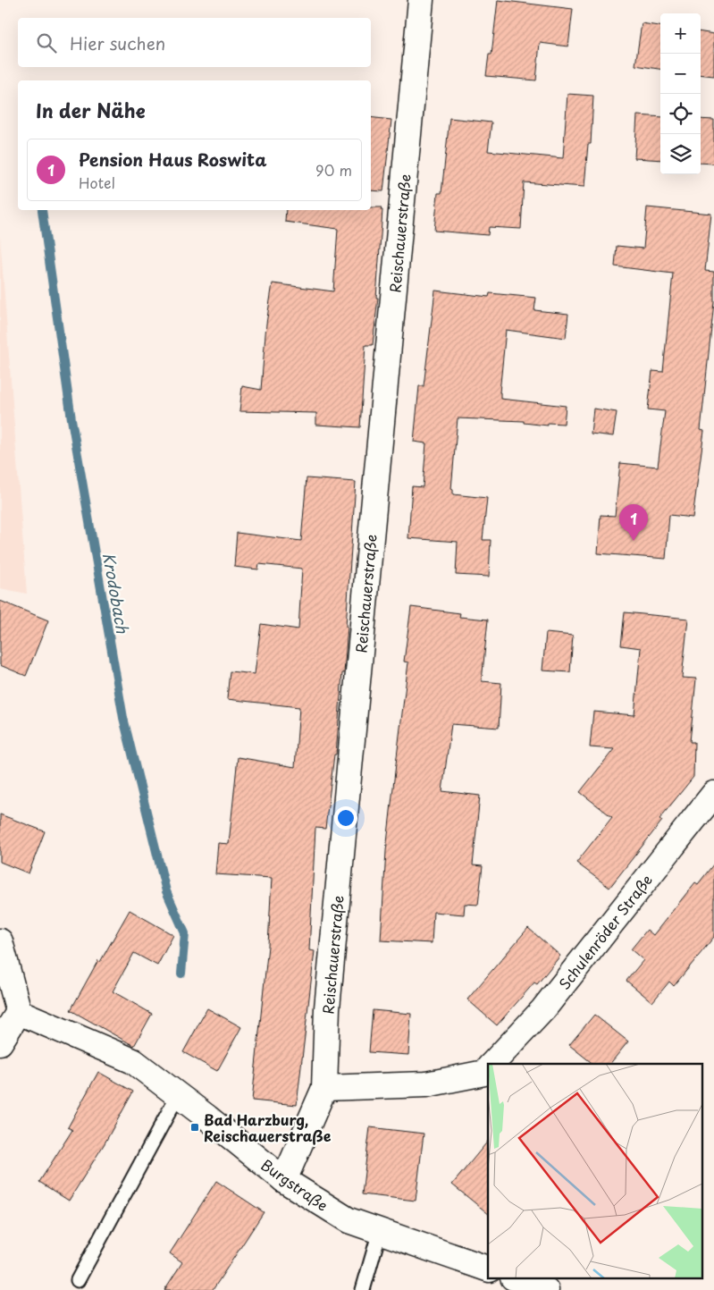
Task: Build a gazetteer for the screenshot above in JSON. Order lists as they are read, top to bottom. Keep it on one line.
{"streets":{"street":["Reischauerstraße","Schulenröder Straße","Burgstraße"]},"crossings":[["Reischauerstraße","Schulenröder Straße"],["Reischauerstraße","Burgstraße"]],"water":["Krodobach"],"places":{"transit":["Bad Harzburg, Reischauerstraße"]},"page":{"map_buttons":["+","−"],"search":"Hier suchen","heading":"In der Nähe","list":[{"mark":"1","name":"Pension Haus Roswita","note":"Hotel","value":"90 m"}],"pins":"1"}}
